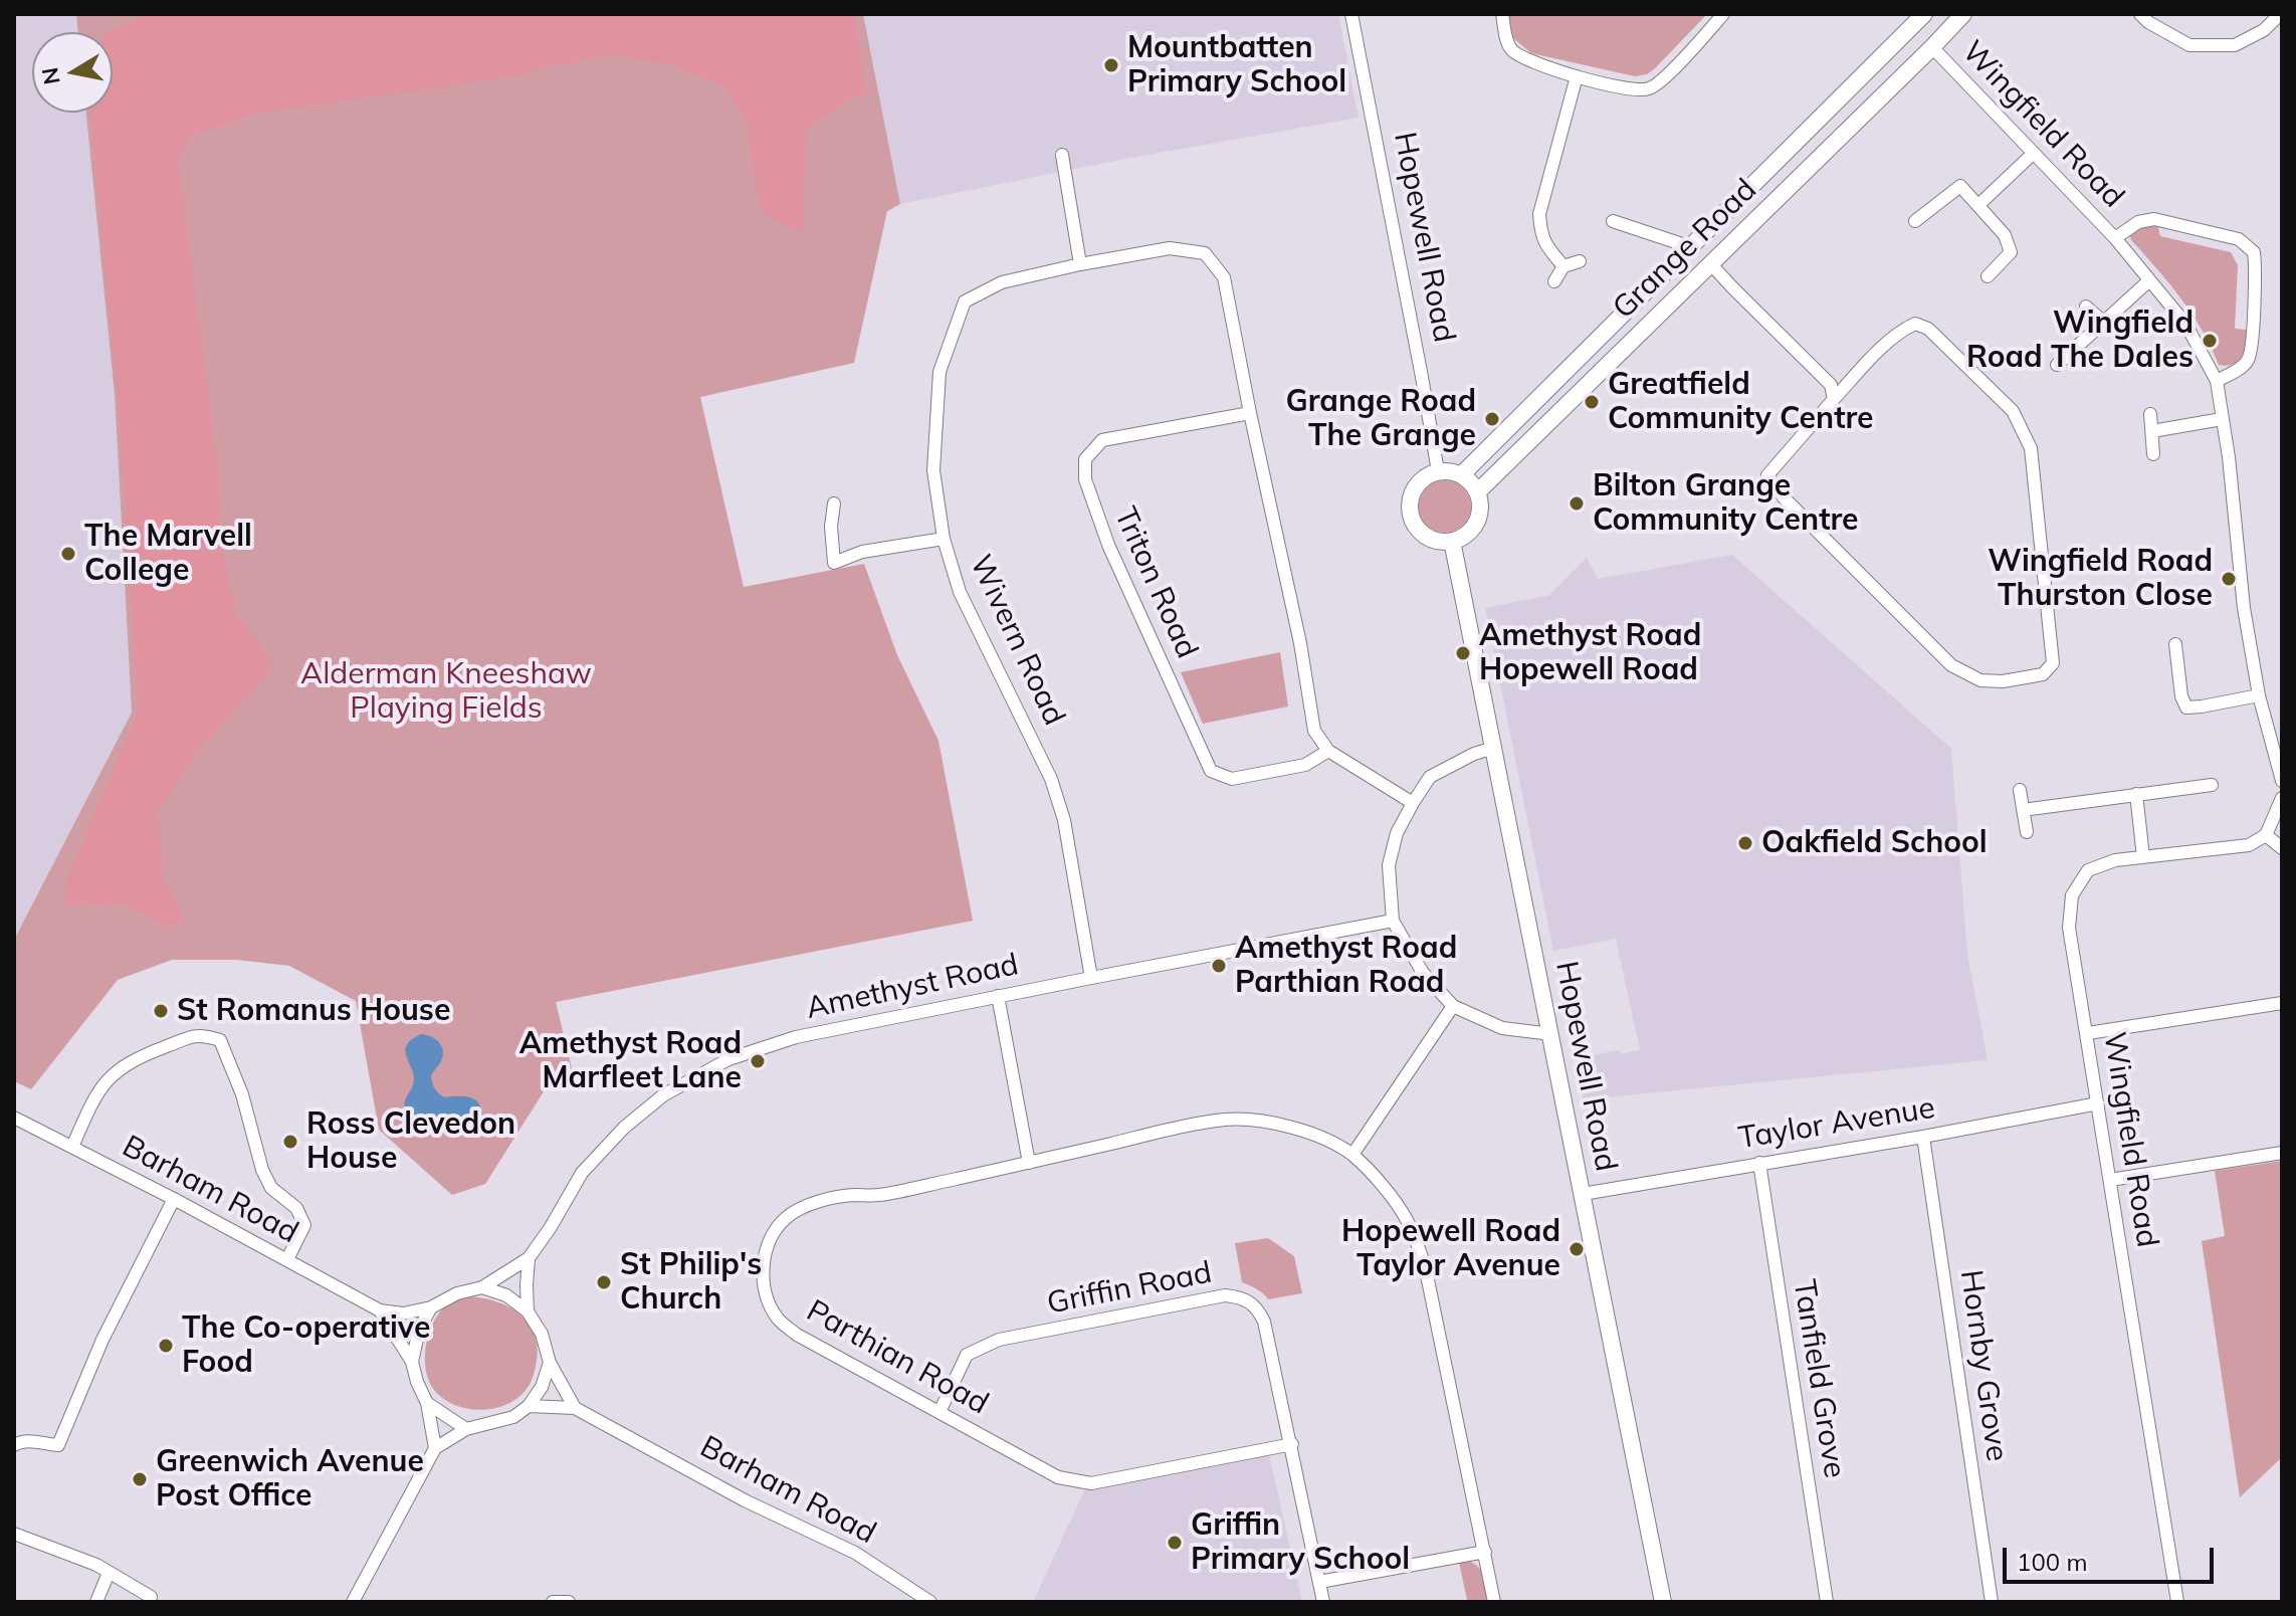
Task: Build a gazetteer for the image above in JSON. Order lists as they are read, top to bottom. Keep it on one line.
{"streets":{"street":["Wingfield Road","Hopewell Road","Grange Road","Triton Road","Wivern Road","Amethyst Road","Taylor Avenue","Barham Road","Griffin Road","Parthian Road","Hornby Grove","Tanfield Grove"]},"crossings":[["Wingfield Road","Grange Road"],["Wingfield Road","Taylor Avenue"],["Hopewell Road","Grange Road"],["Hopewell Road","Taylor Avenue"],["Triton Road","Wivern Road"],["Wivern Road","Amethyst Road"],["Amethyst Road","Barham Road"],["Taylor Avenue","Hornby Grove"],["Taylor Avenue","Tanfield Grove"],["Griffin Road","Parthian Road"]],"parks":["Alderman Kneeshaw Playing Fields"],"places":["Mountbatten Primary School","Wingfield Road The Dales","Greatfield Community Centre","Grange Road The Grange","Bilton Grange Community Centre","The Marvell College","Wingfield Road Thurston Close","Amethyst Road Hopewell Road","Oakfield School","Amethyst Road Parthian Road","St Romanus House","Amethyst Road Marfleet Lane","Ross Clevedon House","Hopewell Road Taylor Avenue","St Philip's Church","The Co-operative Food","Greenwich Avenue Post Office","Griffin Primary School"],"scale_bar":"100 m","north":"left"}
